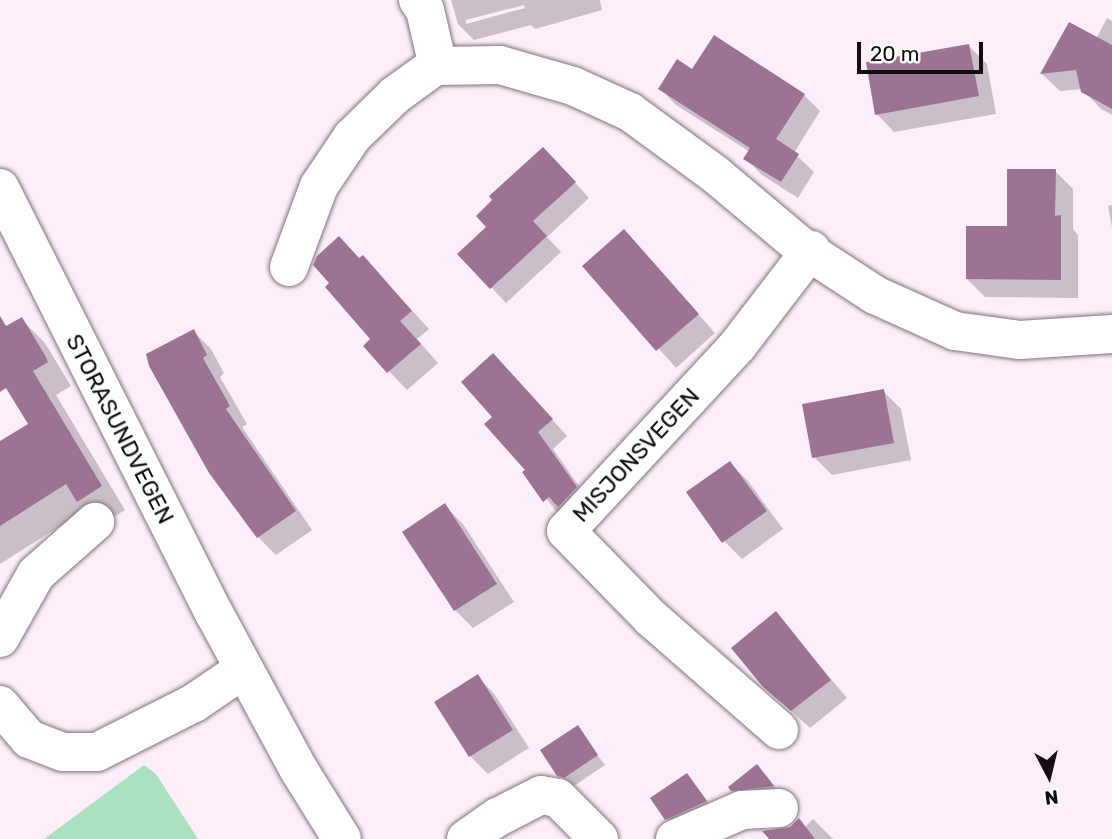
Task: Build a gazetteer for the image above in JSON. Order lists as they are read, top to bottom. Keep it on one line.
{"streets":{"street":["STORASUNDVEGEN","MISJONSVEGEN"]},"scale_bar":"20 m","north":"bottom"}
